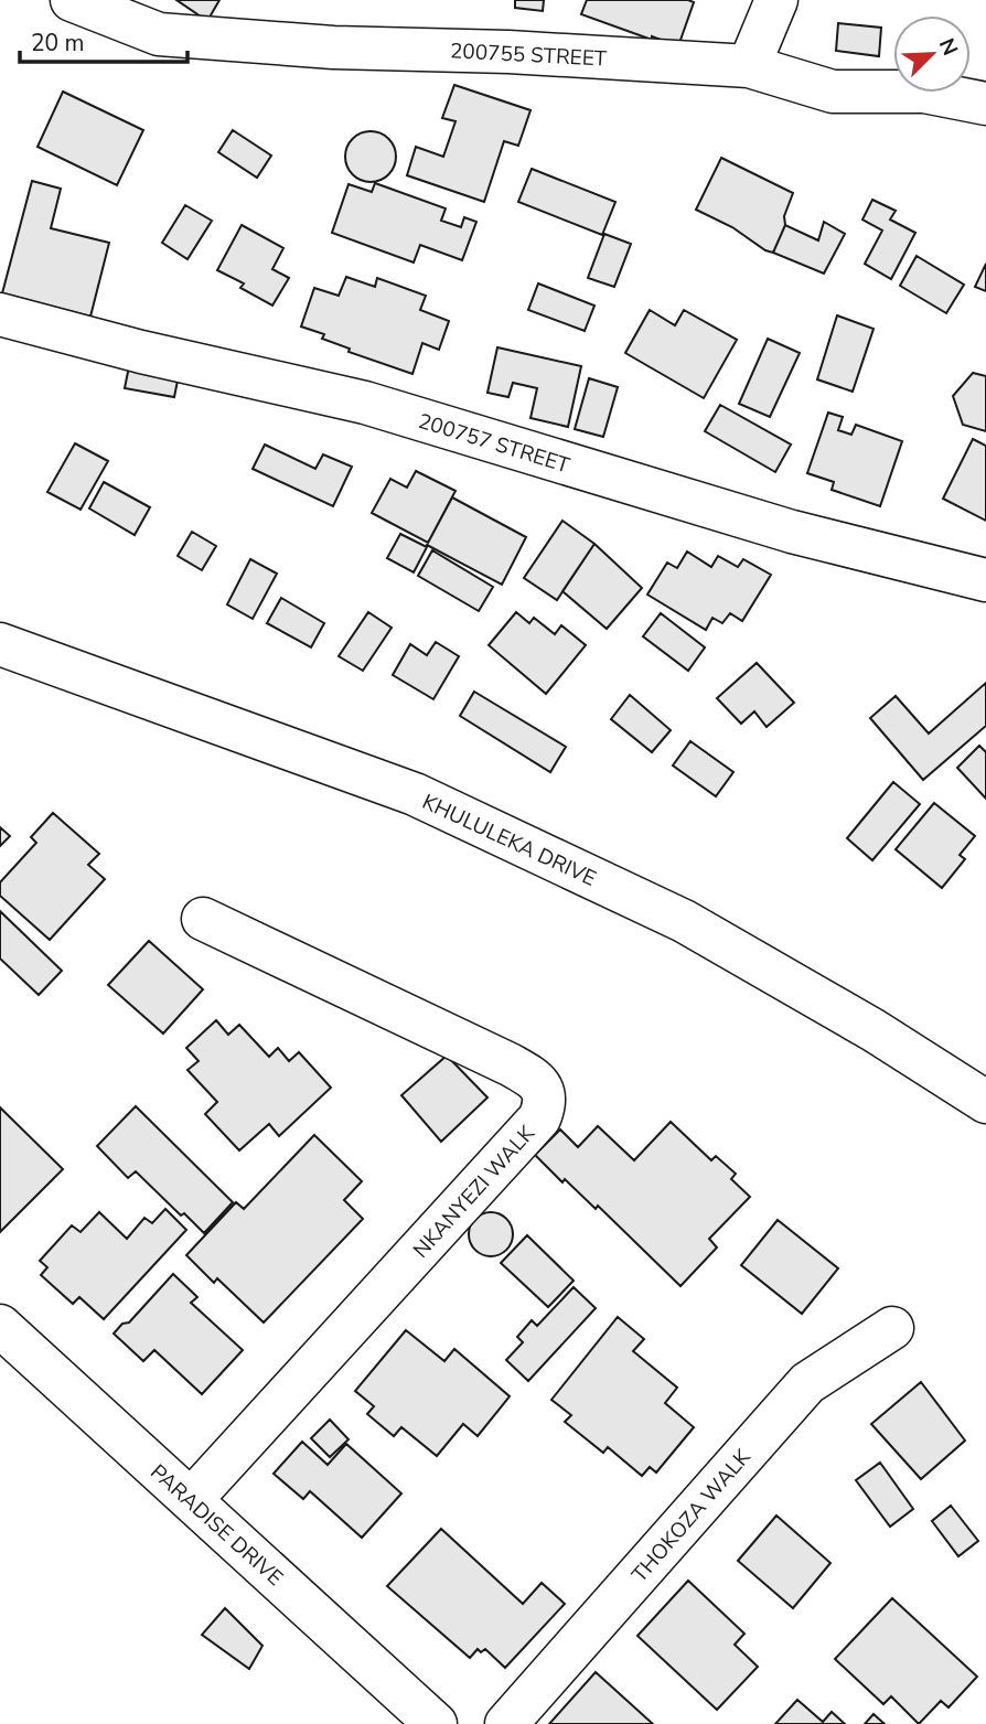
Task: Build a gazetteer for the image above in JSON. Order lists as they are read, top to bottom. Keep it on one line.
{"streets":{"street":["200755 STREET","200757 STREET","KHULULEKA DRIVE","NKANYEZI WALK","THOKOZA WALK","PARADISE DRIVE"]},"crossings":[["NKANYEZI WALK","PARADISE DRIVE"]],"scale_bar":"20 m","north":"top right"}
